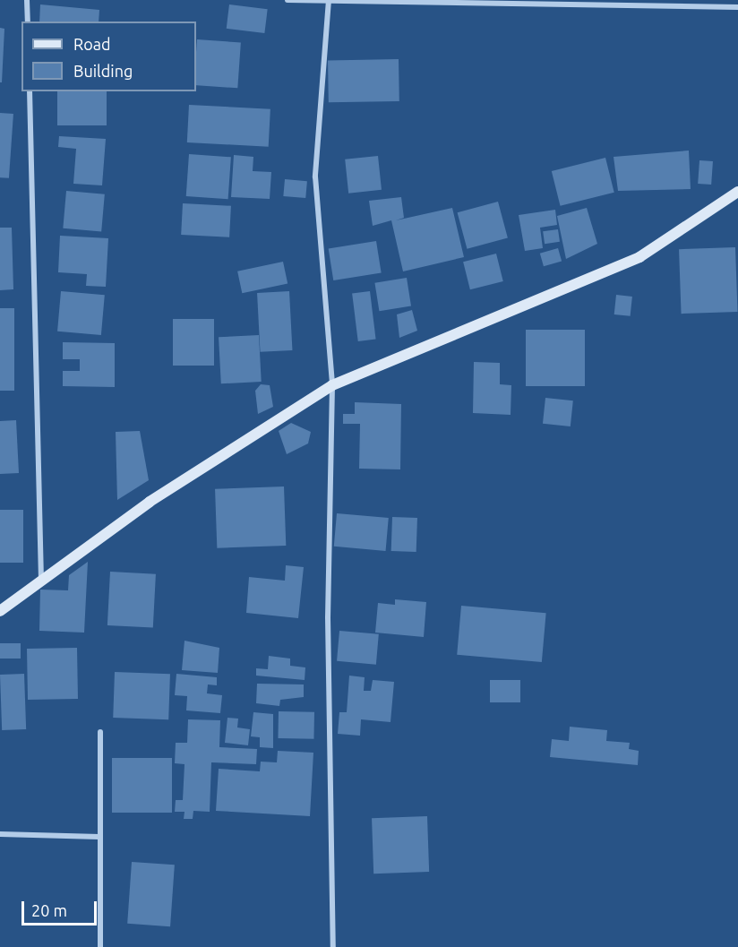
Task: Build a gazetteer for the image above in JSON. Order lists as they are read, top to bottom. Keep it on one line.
{"legend":["Road","Building"],"scale_bar":"20 m"}
